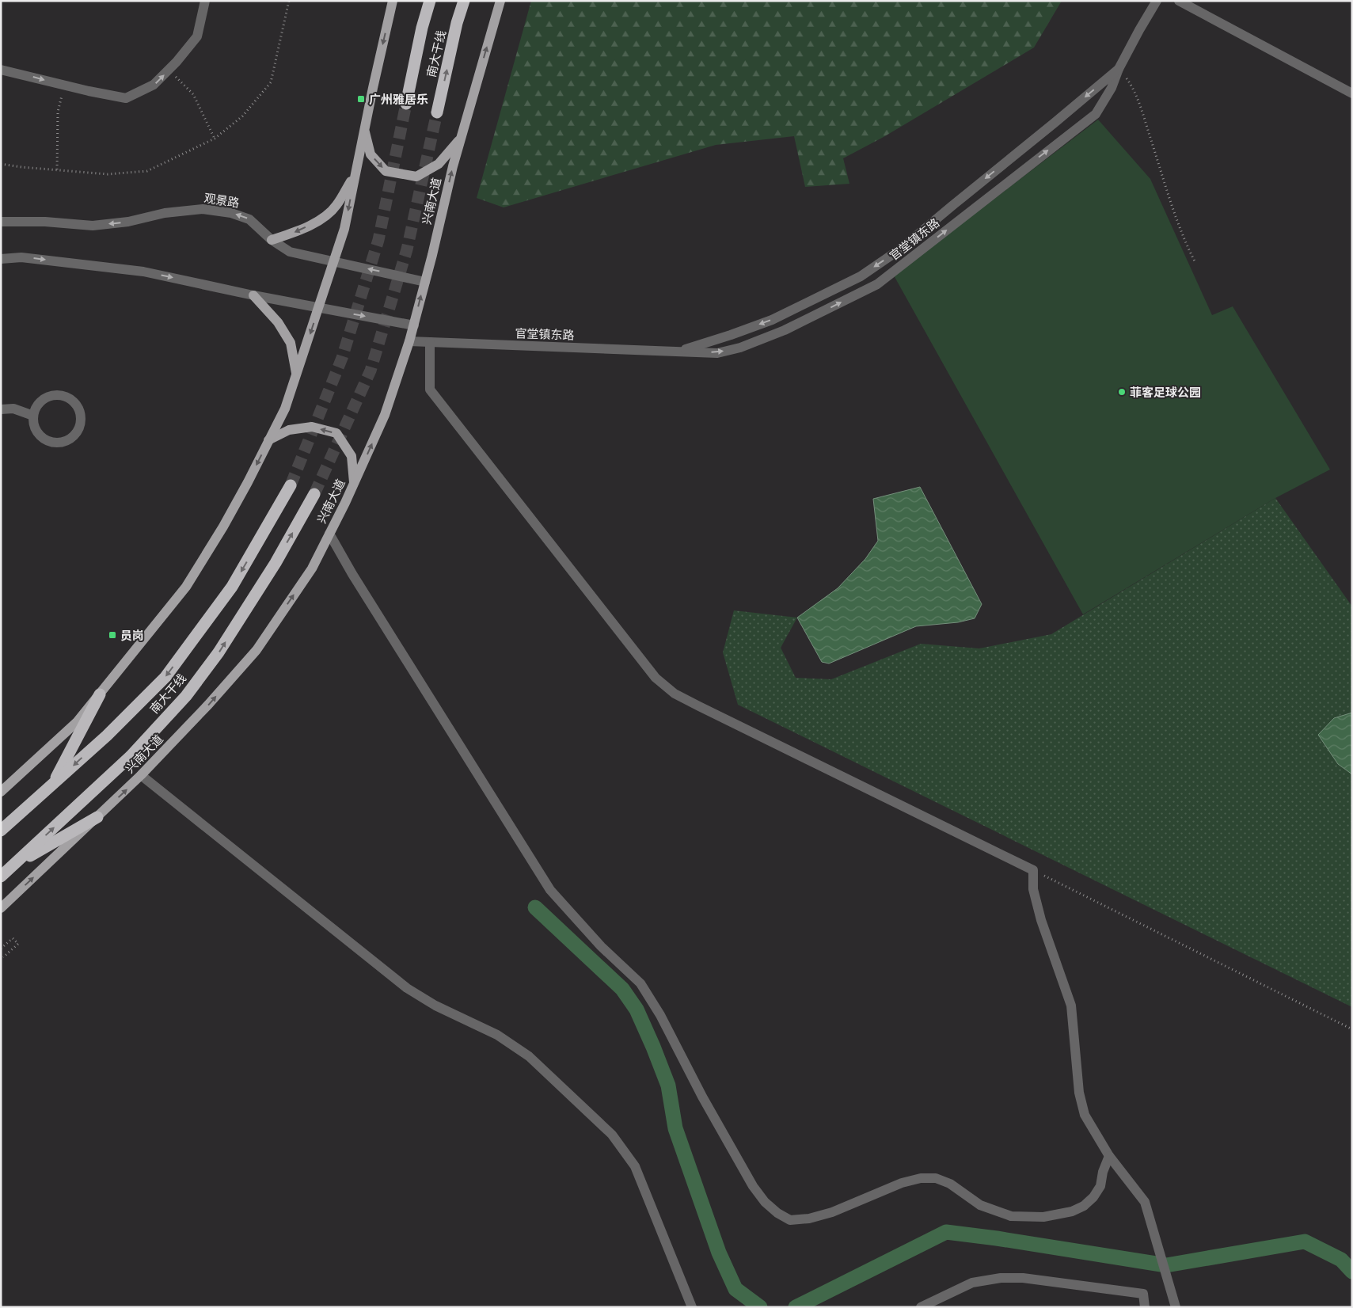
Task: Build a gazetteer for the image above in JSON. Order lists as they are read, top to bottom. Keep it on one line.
{"streets":{"highway":["南大干线"],"main road":["兴南大道"],"street":["观景路","官堂镇东路"]},"crossings":[["观景路","兴南大道"],["兴南大道","官堂镇东路"]],"one_way":["兴南大道"],"places":{"transit":["广州雅居乐","员岗"],"other":["菲客足球公园"]}}
